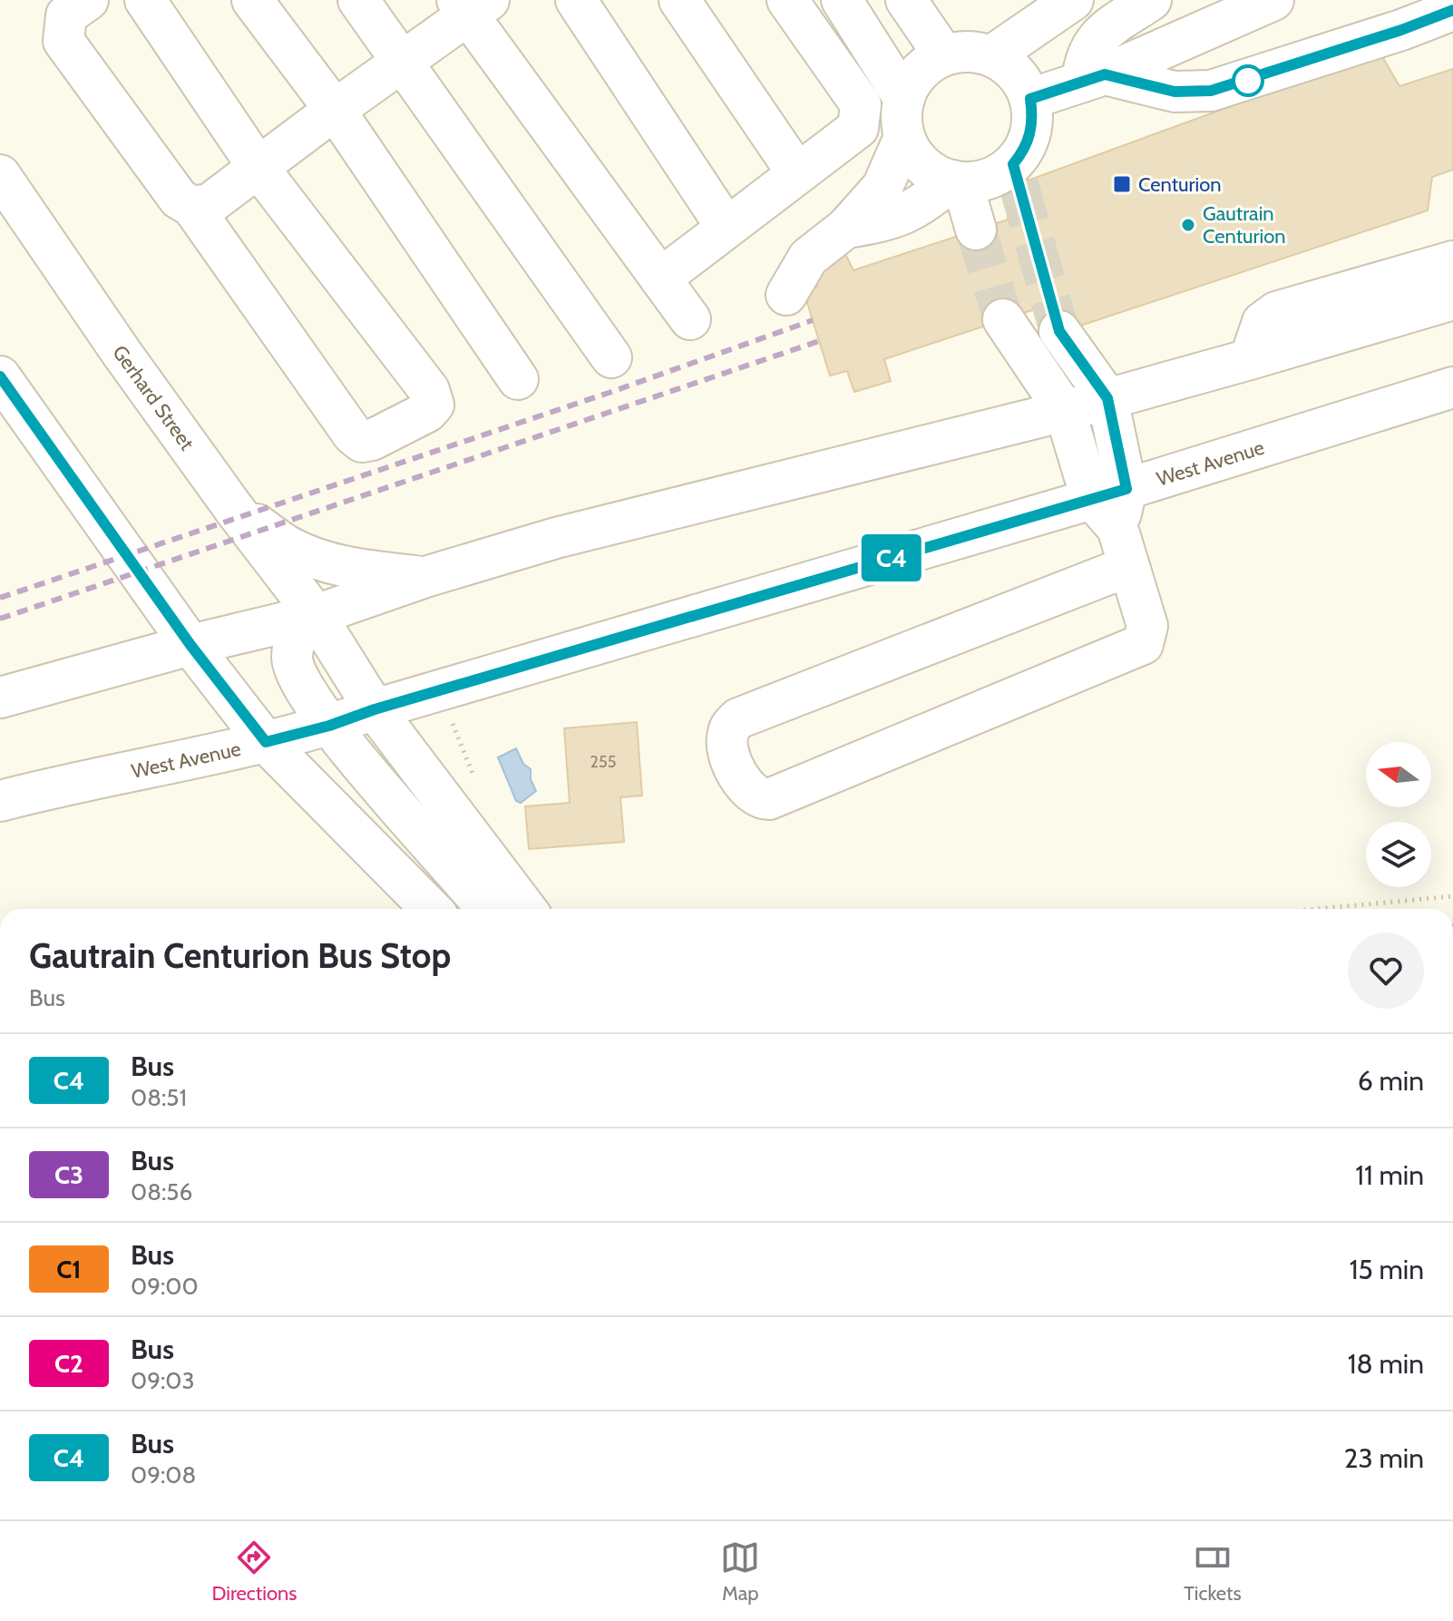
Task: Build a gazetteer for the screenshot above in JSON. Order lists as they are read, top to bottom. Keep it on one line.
{"streets":{"street":["Gerhard Street","West Avenue"]},"crossings":[["Gerhard Street","West Avenue"]],"places":{"transit":["Centurion"],"other":["Gautrain Centurion"]},"lines":["bus line C4"],"house_numbers":["255"],"north":"left","page":{"on_map":"C4","heading":["Gautrain Centurion Bus Stop","Bus"],"list":[{"mark":"C4","name":"Bus","note":"08:51","value":"6 min"},{"mark":"C3","name":"Bus","note":"08:56","value":"11 min"},{"mark":"C1","name":"Bus","note":"09:00","value":"15 min"},{"mark":"C2","name":"Bus","note":"09:03","value":"18 min"},{"mark":"C4","name":"Bus","note":"09:08","value":"23 min"}],"tabs":["Directions","Map","Tickets"]}}
